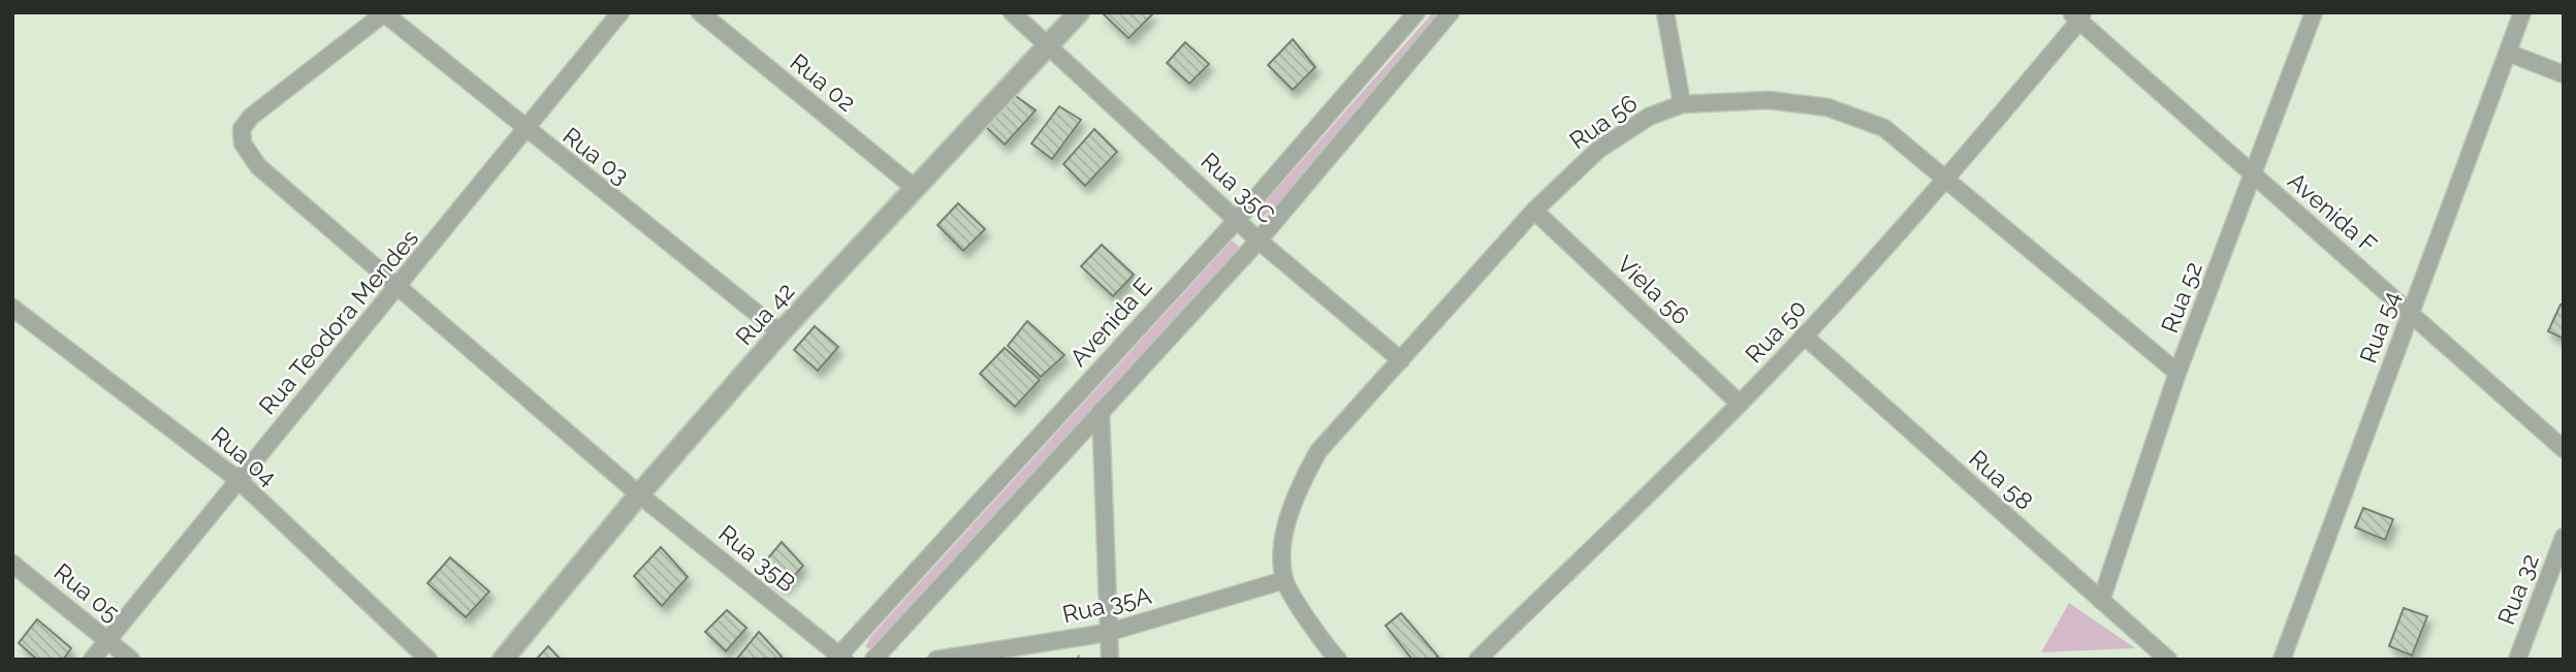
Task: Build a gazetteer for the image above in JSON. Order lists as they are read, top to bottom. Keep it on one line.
{"streets":{"street":["Rua 02","Rua 56","Rua 03","Rua 35C","Avenida F","Viela 56","Rua 52","Rua 42","Rua Teodora Mendes","Avenida E","Rua 54","Rua 50","Rua 04","Rua 58","Rua 35B","Rua 32","Rua 05","Rua 35A"]},"crossings":[["Rua 02","Rua 42"],["Rua 56","Rua 35C"],["Rua 56","Viela 56"],["Rua 56","Rua 52"],["Rua 56","Rua 50"],["Rua 56","Rua 35A"],["Rua 03","Rua 42"],["Rua 03","Rua Teodora Mendes"],["Rua 03","Rua 35B"],["Rua 35C","Rua 42"],["Rua 35C","Avenida E"],["Avenida F","Rua 52"],["Avenida F","Rua 54"],["Avenida F","Rua 50"],["Viela 56","Rua 50"],["Rua 52","Rua 58"],["Rua 42","Rua 35B"],["Rua Teodora Mendes","Rua 04"],["Rua Teodora Mendes","Rua 35B"],["Rua Teodora Mendes","Rua 05"],["Avenida E","Rua 35B"],["Rua 50","Rua 58"]]}
